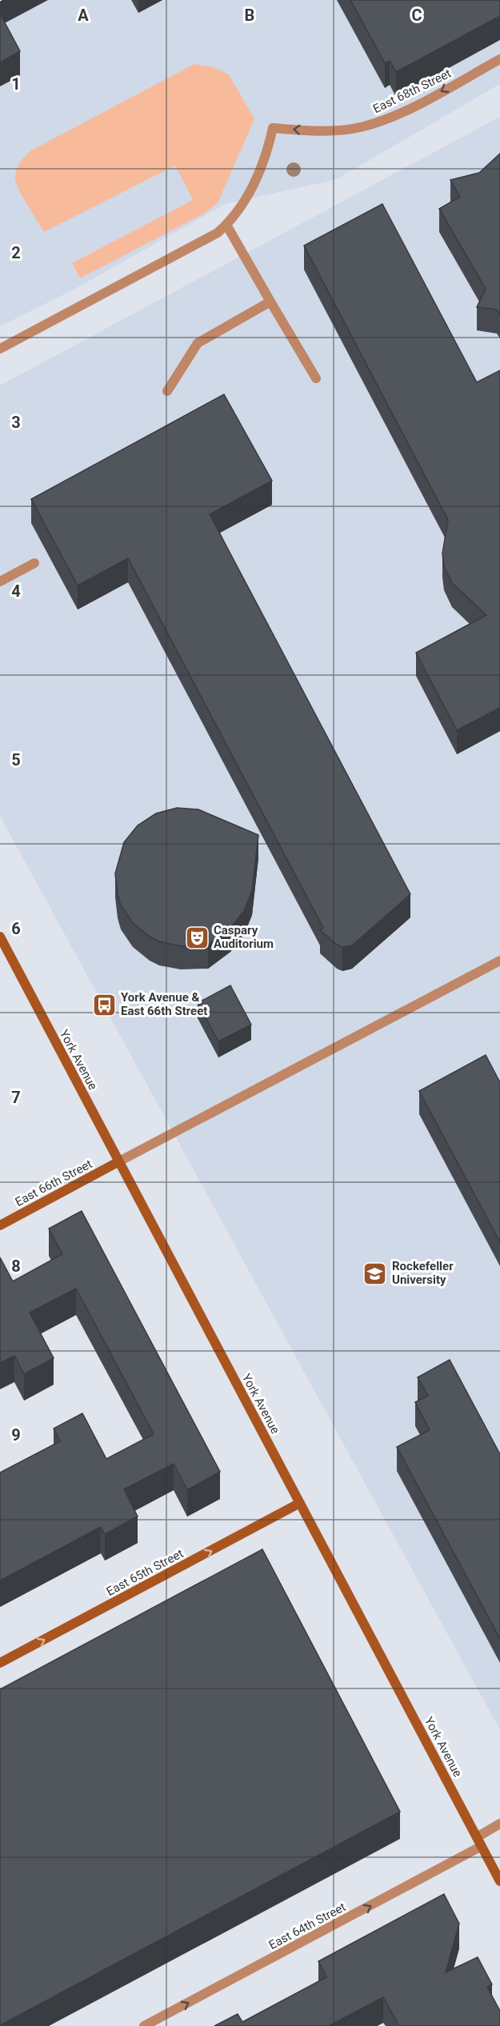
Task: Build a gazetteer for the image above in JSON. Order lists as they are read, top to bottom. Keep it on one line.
{"streets":{"main road":["York Avenue","East 66th Street","East 65th Street"],"street":["East 68th Street","East 64th Street"]},"crossings":[["York Avenue","East 66th Street"],["York Avenue","East 65th Street"],["York Avenue","East 64th Street"]],"one_way":["East 68th Street","East 65th Street","East 64th Street"],"places":{"theatre":["Caspary Auditorium"],"bus stop":["York Avenue & East 66th Street"],"school or university":["Rockefeller University"]},"grid":{"columns":["A","B","C"],"rows":["1","2","3","4","5","6","7","8","9"]}}
